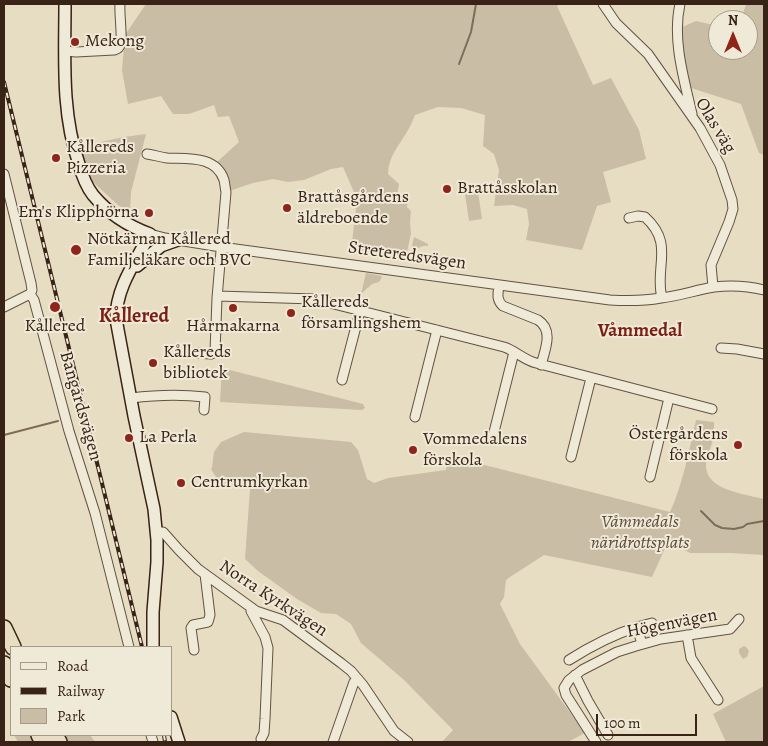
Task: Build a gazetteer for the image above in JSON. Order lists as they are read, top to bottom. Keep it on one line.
{"streets":{"street":["Olas väg","Streteredsvägen","Bangårdsvägen","Norra Kyrkvägen","Högenvägen"]},"crossings":[["Olas väg","Streteredsvägen"]],"districts":["Kållered","Våmmedal"],"parks":["Våmmedals näridrottsplats"],"places":["Mekong","Kållereds Pizzeria","Brattåsskolan","Brattåsgårdens äldreboende","Em's Klipphörna","Nötkärnan Kållered Familjeläkare och BVC","Kållered","Hårmakarna","Kållereds församlingshem","Kållereds bibliotek","La Perla","Östergårdens förskola","Vommedalens förskola","Centrumkyrkan"],"legend":["Road","Railway","Park"],"scale_bar":"100 m","north":"top"}
